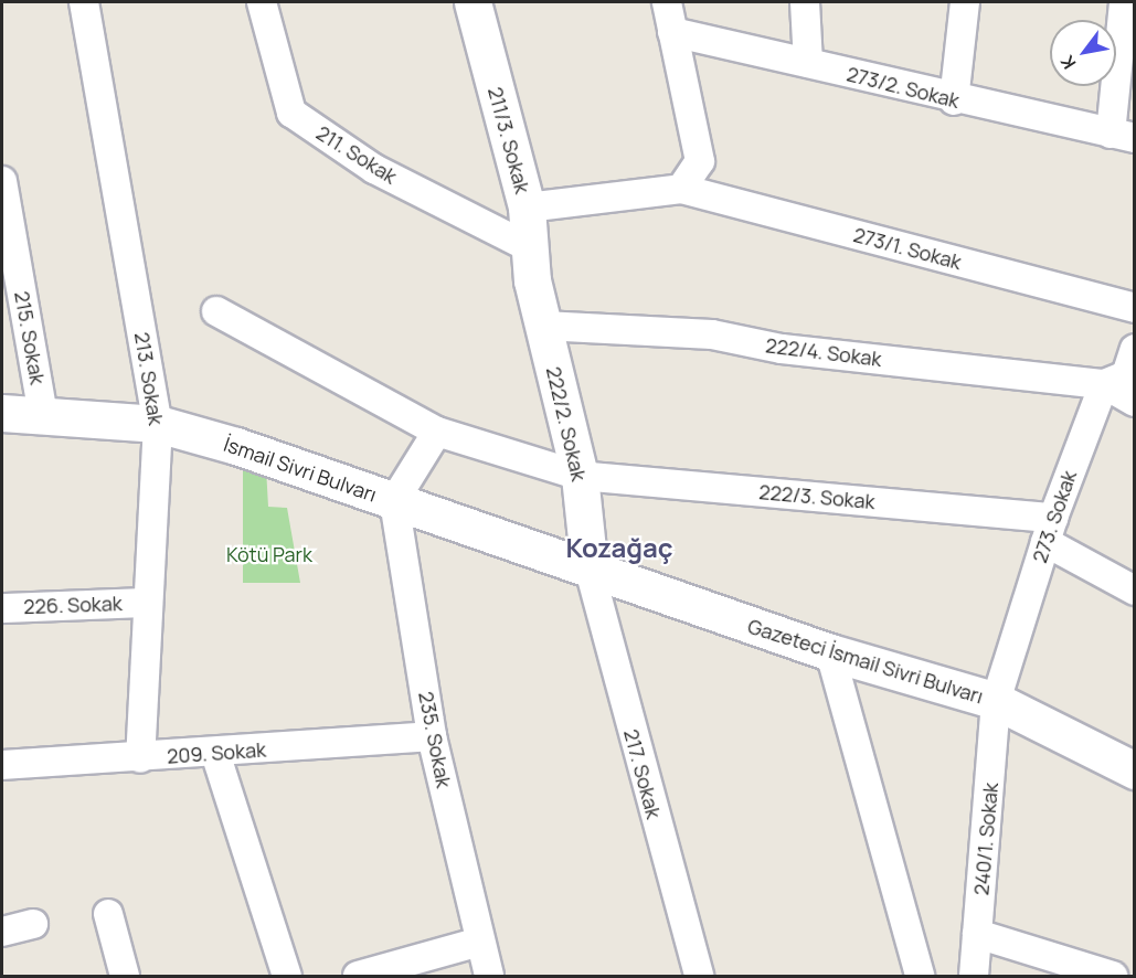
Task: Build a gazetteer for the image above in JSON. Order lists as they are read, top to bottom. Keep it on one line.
{"streets":{"main road":["211/3. Sokak","222/2. Sokak","İsmail Sivri Bulvarı","Gazeteci İsmail Sivri Bulvarı"],"street":["273/2. Sokak","211. Sokak","273/1. Sokak","215. Sokak","222/4. Sokak","213. Sokak","222/3. Sokak","273. Sokak","226. Sokak","235. Sokak","209. Sokak","217. Sokak","240/1. Sokak"]},"crossings":[["211/3. Sokak","211. Sokak"],["211/3. Sokak","273/1. Sokak"],["211/3. Sokak","222/2. Sokak"],["211. Sokak","222/2. Sokak"],["215. Sokak","İsmail Sivri Bulvarı"],["222/4. Sokak","222/2. Sokak"],["222/4. Sokak","273. Sokak"],["213. Sokak","İsmail Sivri Bulvarı"],["213. Sokak","226. Sokak"],["213. Sokak","209. Sokak"],["222/2. Sokak","İsmail Sivri Bulvarı"],["222/2. Sokak","222/3. Sokak"],["222/2. Sokak","Gazeteci İsmail Sivri Bulvarı"],["222/2. Sokak","217. Sokak"],["İsmail Sivri Bulvarı","Gazeteci İsmail Sivri Bulvarı"],["İsmail Sivri Bulvarı","235. Sokak"],["İsmail Sivri Bulvarı","217. Sokak"],["222/3. Sokak","273. Sokak"],["273. Sokak","Gazeteci İsmail Sivri Bulvarı"],["273. Sokak","240/1. Sokak"],["Gazeteci İsmail Sivri Bulvarı","217. Sokak"],["Gazeteci İsmail Sivri Bulvarı","240/1. Sokak"],["235. Sokak","209. Sokak"]],"districts":["Kozağaç"],"parks":["Kötü Park"],"north":"bottom left"}
